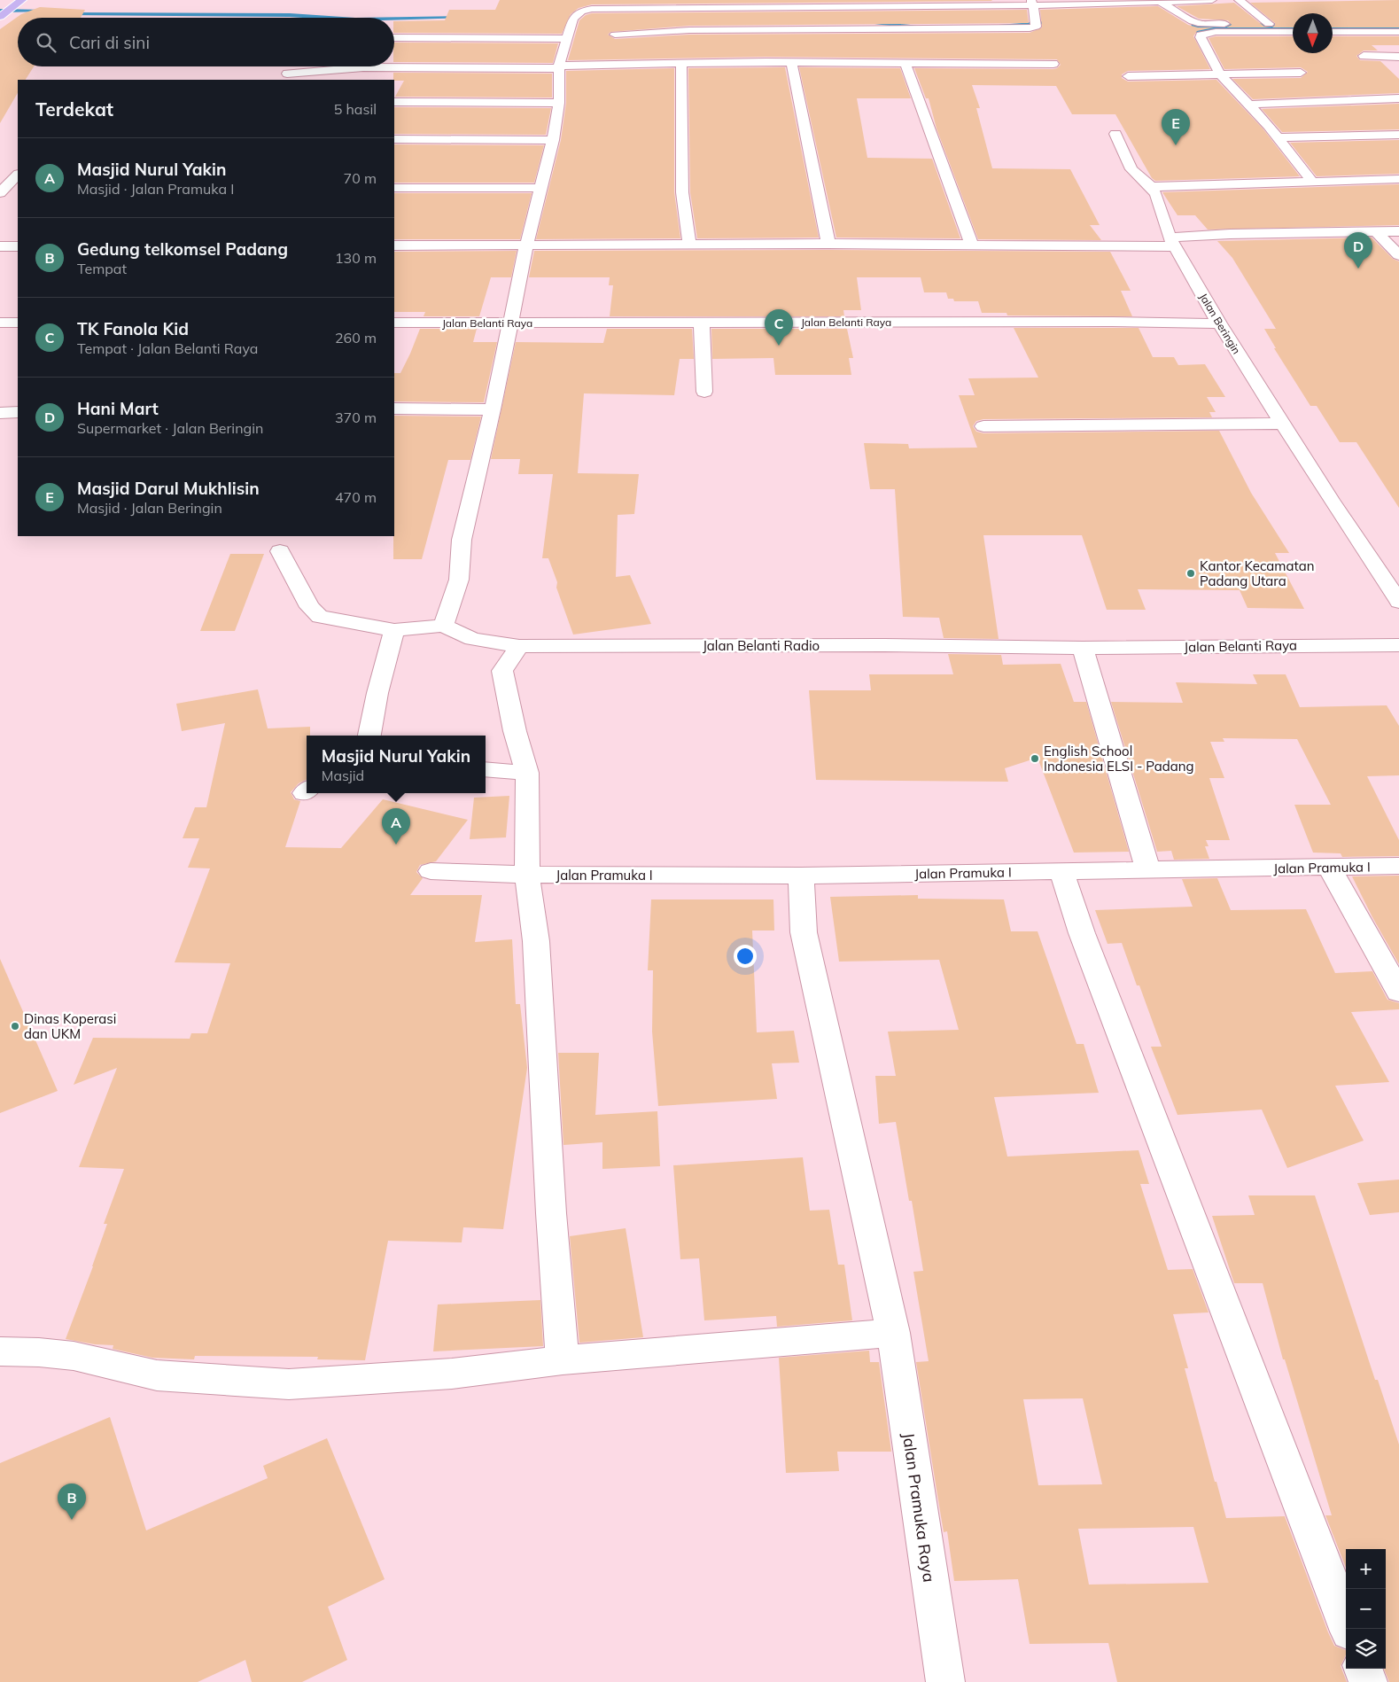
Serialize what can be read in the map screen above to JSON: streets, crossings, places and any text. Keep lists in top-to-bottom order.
{
  "streets": {
    "street": [
      "Jalan Belanti Raya",
      "Jalan Beringin",
      "Jalan Belanti Radio",
      "Jalan Pramuka I",
      "Jalan Pramuka Raya"
    ]
  },
  "crossings": [
    ["Jalan Belanti Raya", "Jalan Beringin"],
    ["Jalan Belanti Raya", "Jalan Belanti Radio"],
    ["Jalan Pramuka I", "Jalan Pramuka Raya"]
  ],
  "places": ["Kantor Kecamatan Padang Utara", "English School Indonesia ELSI - Padang", "Dinas Koperasi dan UKM"],
  "north": "bottom",
  "page": {
    "search": "Cari di sini",
    "heading": ["Terdekat", "5 hasil"],
    "pins": [
      "E",
      "D",
      "C",
      "A",
      "B"
    ],
    "list": [
      {
        "mark": "A",
        "name": "Masjid Nurul Yakin",
        "note": "Masjid · Jalan Pramuka I",
        "value": "70 m"
      },
      {
        "mark": "B",
        "name": "Gedung telkomsel Padang",
        "note": "Tempat",
        "value": "130 m"
      },
      {
        "mark": "C",
        "name": "TK Fanola Kid",
        "note": "Tempat · Jalan Belanti Raya",
        "value": "260 m"
      },
      {
        "mark": "D",
        "name": "Hani Mart",
        "note": "Supermarket · Jalan Beringin",
        "value": "370 m"
      },
      {
        "mark": "E",
        "name": "Masjid Darul Mukhlisin",
        "note": "Masjid · Jalan Beringin",
        "value": "470 m"
      }
    ],
    "popup": ["Masjid Nurul Yakin", "Masjid"],
    "map_buttons": ["+", "−"]
  }
}
